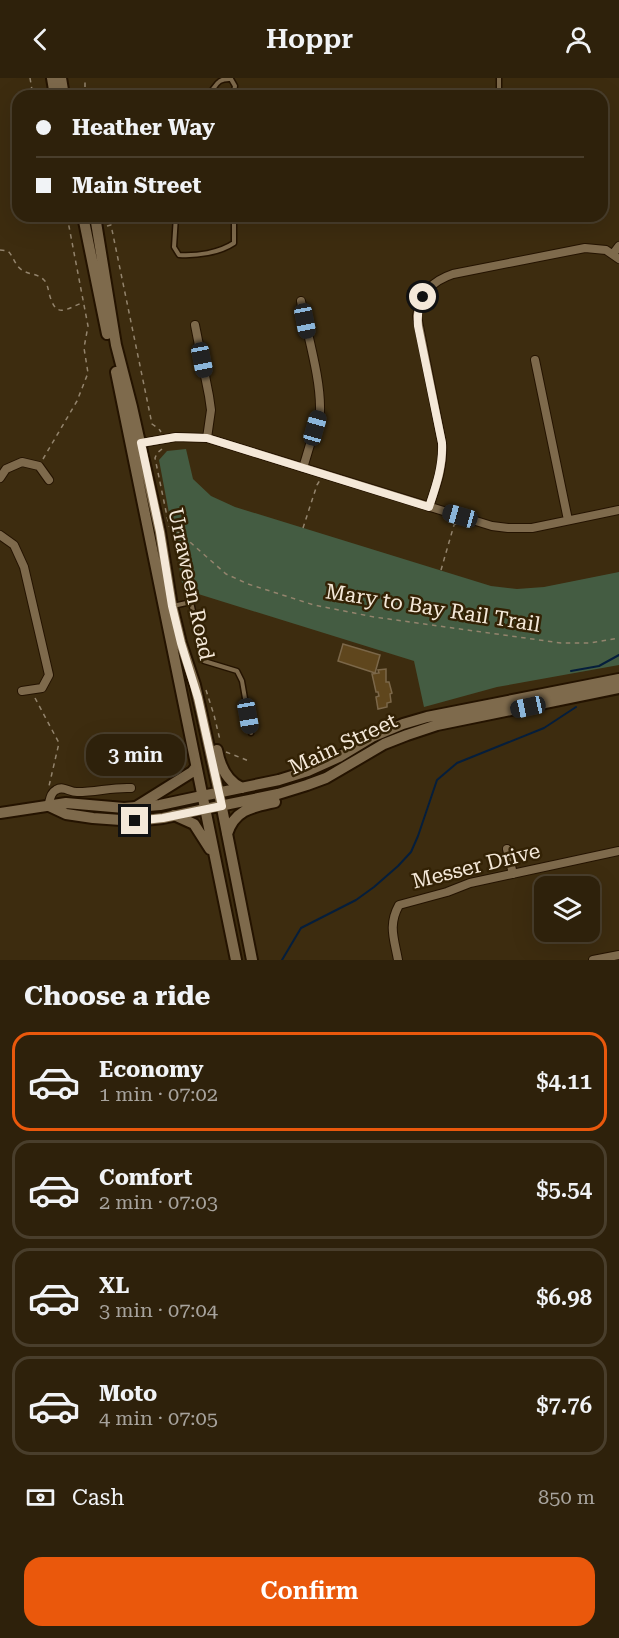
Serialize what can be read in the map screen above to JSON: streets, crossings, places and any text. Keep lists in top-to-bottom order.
{
  "streets": {
    "main road": ["Urraween Road", "Main Street"],
    "street": ["Messer Drive"],
    "path": ["Mary to Bay Rail Trail"]
  },
  "crossings": [
    ["Urraween Road", "Main Street"]
  ],
  "page": {
    "header": "Hoppr",
    "banner": ["Heather Way", "Main Street"],
    "bubble": "3 min",
    "heading": "Choose a ride",
    "list": [
      {
        "name": "Economy",
        "note": "1 min · 07:02",
        "value": "$4.11"
      },
      {
        "name": "Comfort",
        "note": "2 min · 07:03",
        "value": "$5.54"
      },
      {
        "name": "XL",
        "note": "3 min · 07:04",
        "value": "$6.98"
      },
      {
        "name": "Moto",
        "note": "4 min · 07:05",
        "value": "$7.76"
      }
    ],
    "pay": ["Cash", "850 m"],
    "buttons": "Confirm"
  }
}
